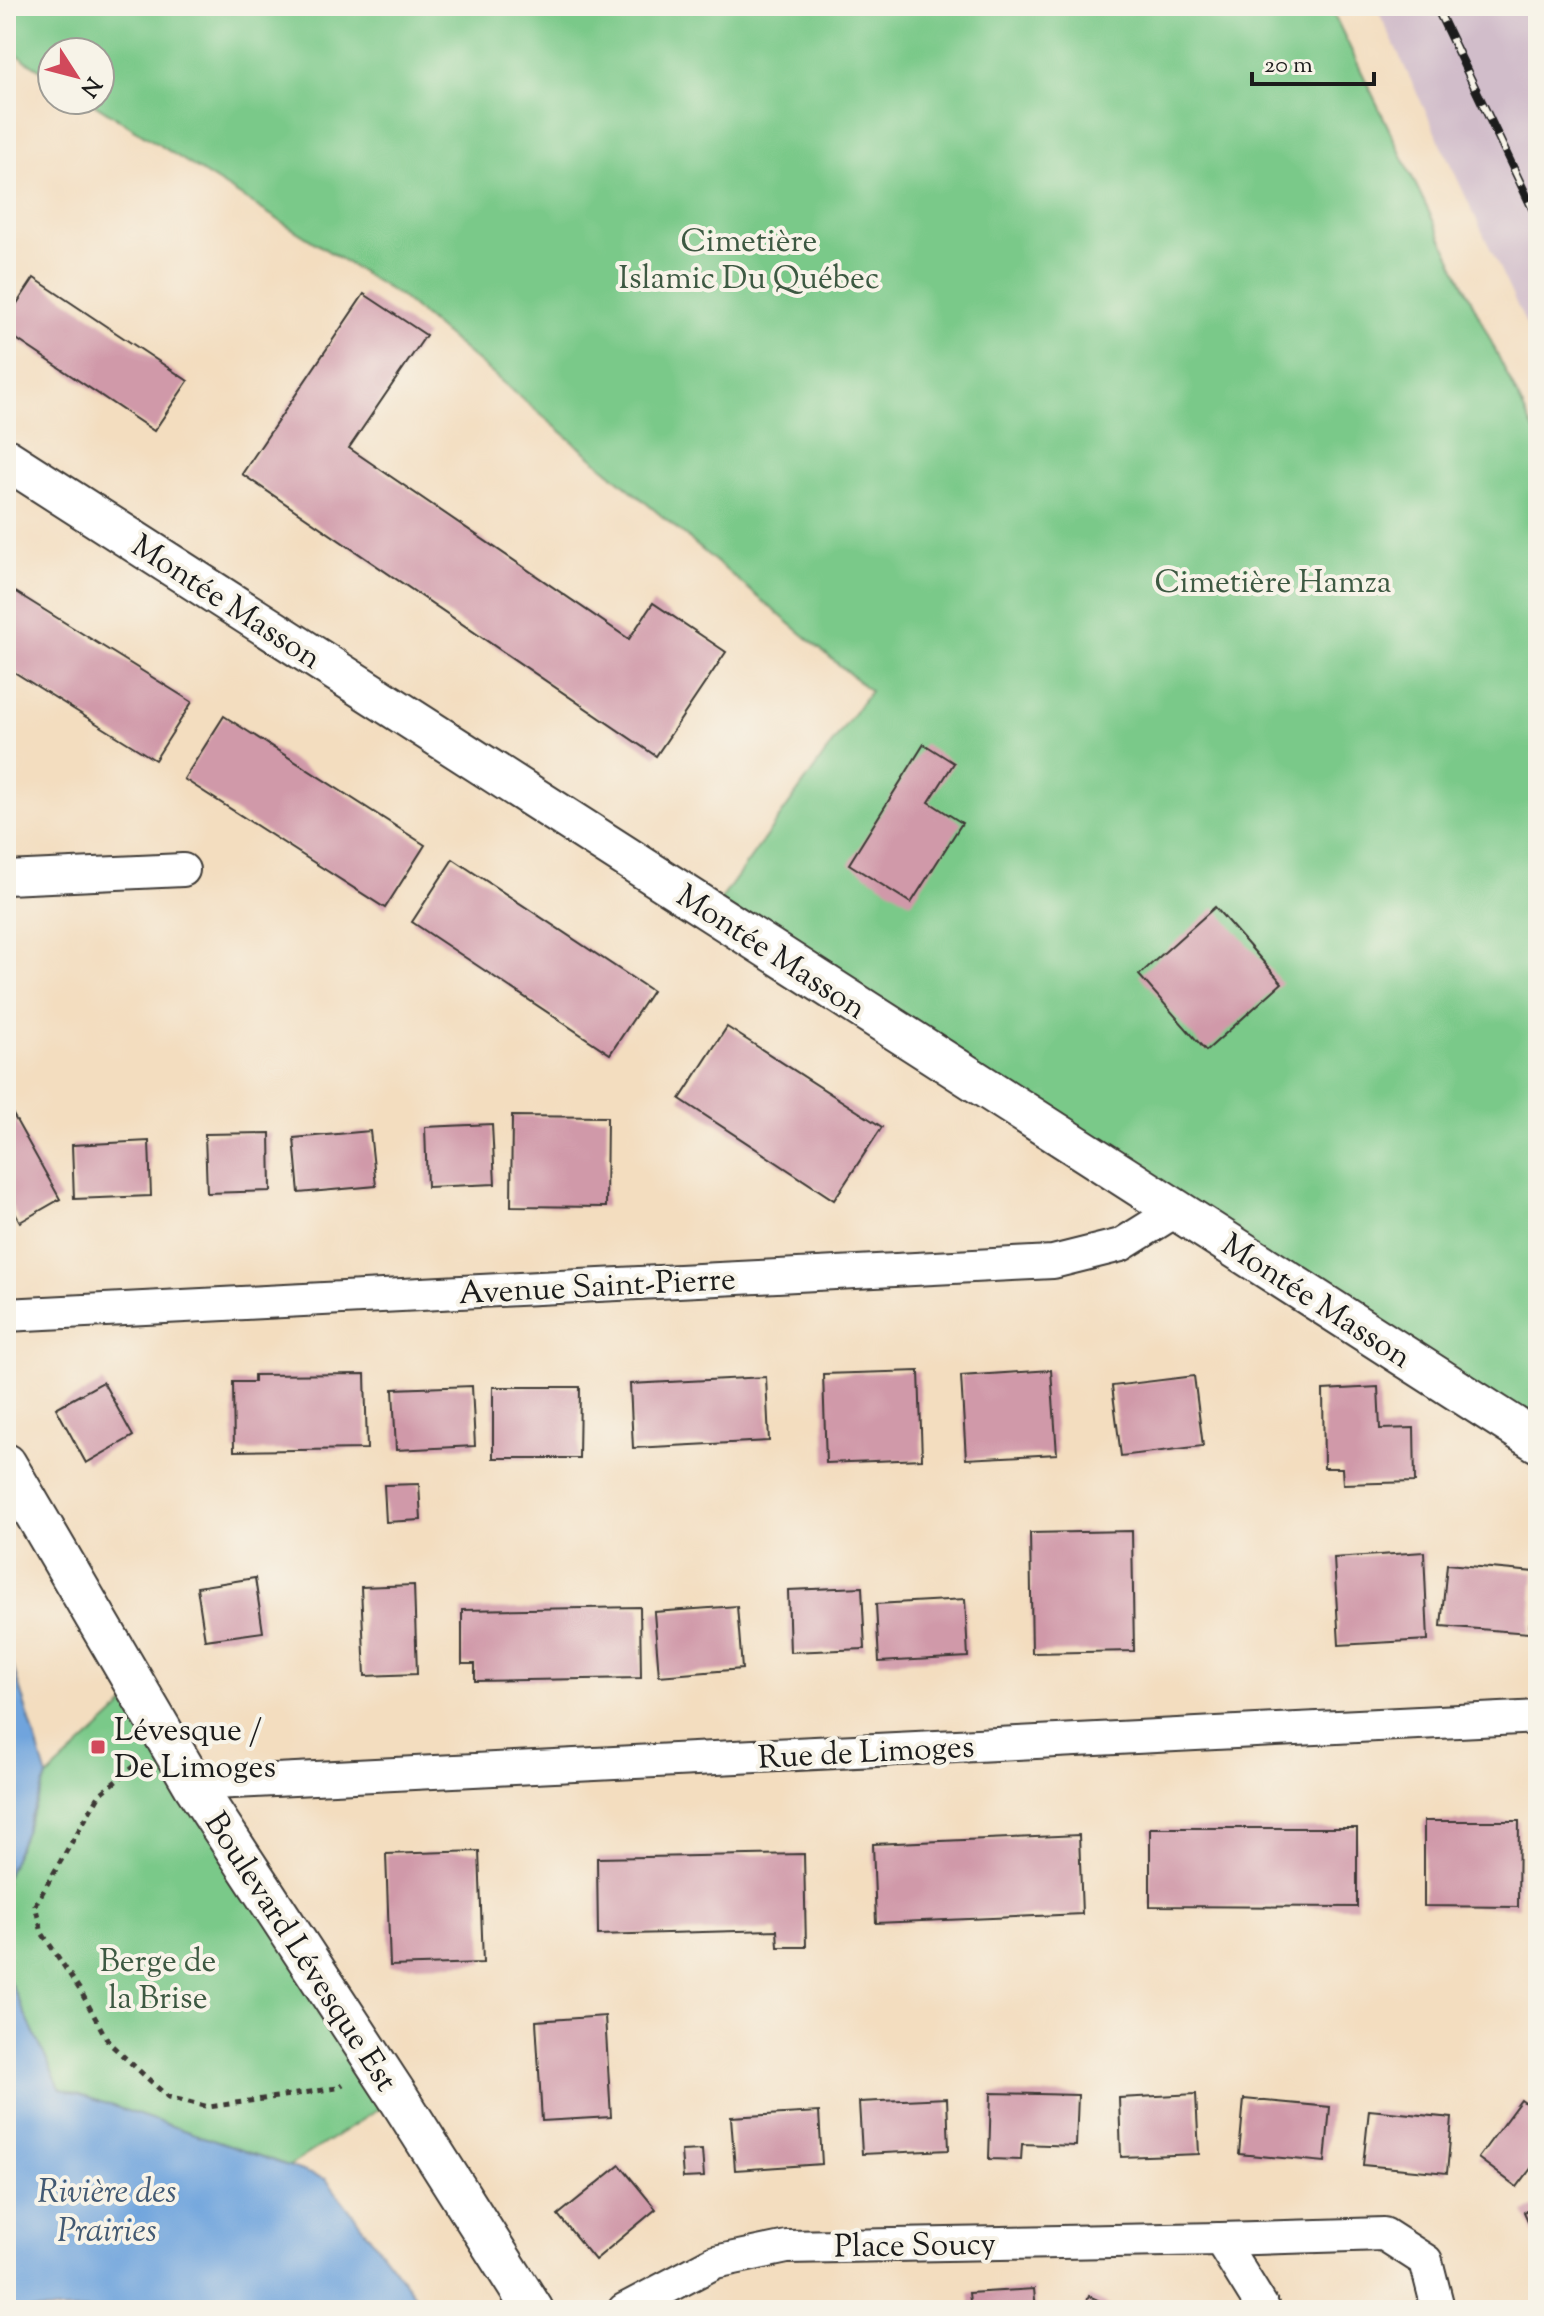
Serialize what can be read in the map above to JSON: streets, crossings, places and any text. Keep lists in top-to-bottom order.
{
  "streets": {
    "street": [
      "Montée Masson",
      "Avenue Saint-Pierre",
      "Rue de Limoges",
      "Boulevard Lévesque Est",
      "Place Soucy"
    ]
  },
  "crossings": [
    ["Montée Masson", "Avenue Saint-Pierre"],
    ["Rue de Limoges", "Boulevard Lévesque Est"]
  ],
  "water": ["Rivière des Prairies"],
  "parks": ["Cimetière Islamic Du Québec", "Cimetière Hamza", "Berge de la Brise"],
  "places": {
    "transit": ["Lévesque / De Limoges"]
  },
  "scale_bar": "20 m",
  "north": "bottom right"
}
